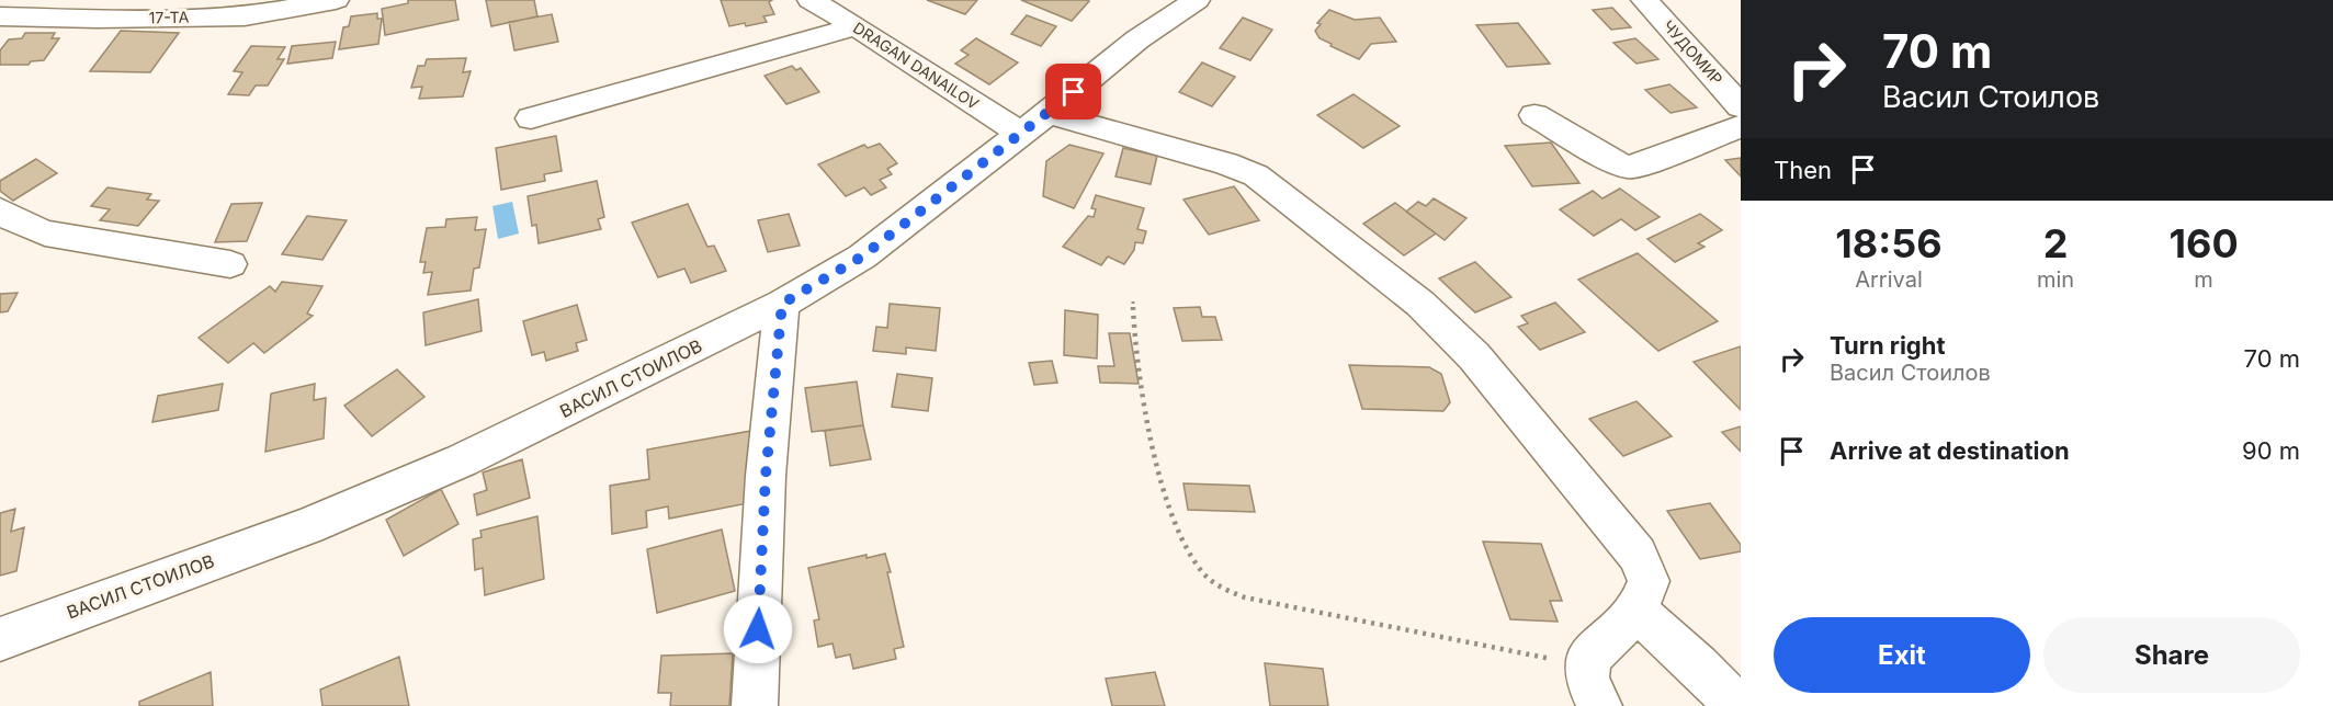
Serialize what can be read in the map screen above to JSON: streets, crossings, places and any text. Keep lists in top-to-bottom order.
{
  "streets": {
    "street": [
      "17-ТА",
      "ЧУДОМИР",
      "DRAGAN DANAILOV",
      "ВАСИЛ СТОИЛОВ"
    ]
  },
  "crossings": [
    ["DRAGAN DANAILOV", "ВАСИЛ СТОИЛОВ"]
  ],
  "page": {
    "turn": ["70 m", "Васил Стоилов"],
    "then": "Then",
    "eta": [
      "18:56",
      "Arrival",
      "2",
      "min",
      "160",
      "m"
    ],
    "list": [
      {
        "name": "Turn right",
        "note": "Васил Стоилов",
        "value": "70 m"
      },
      {
        "name": "Arrive at destination",
        "value": "90 m"
      }
    ],
    "buttons": ["Exit", "Share"]
  }
}
